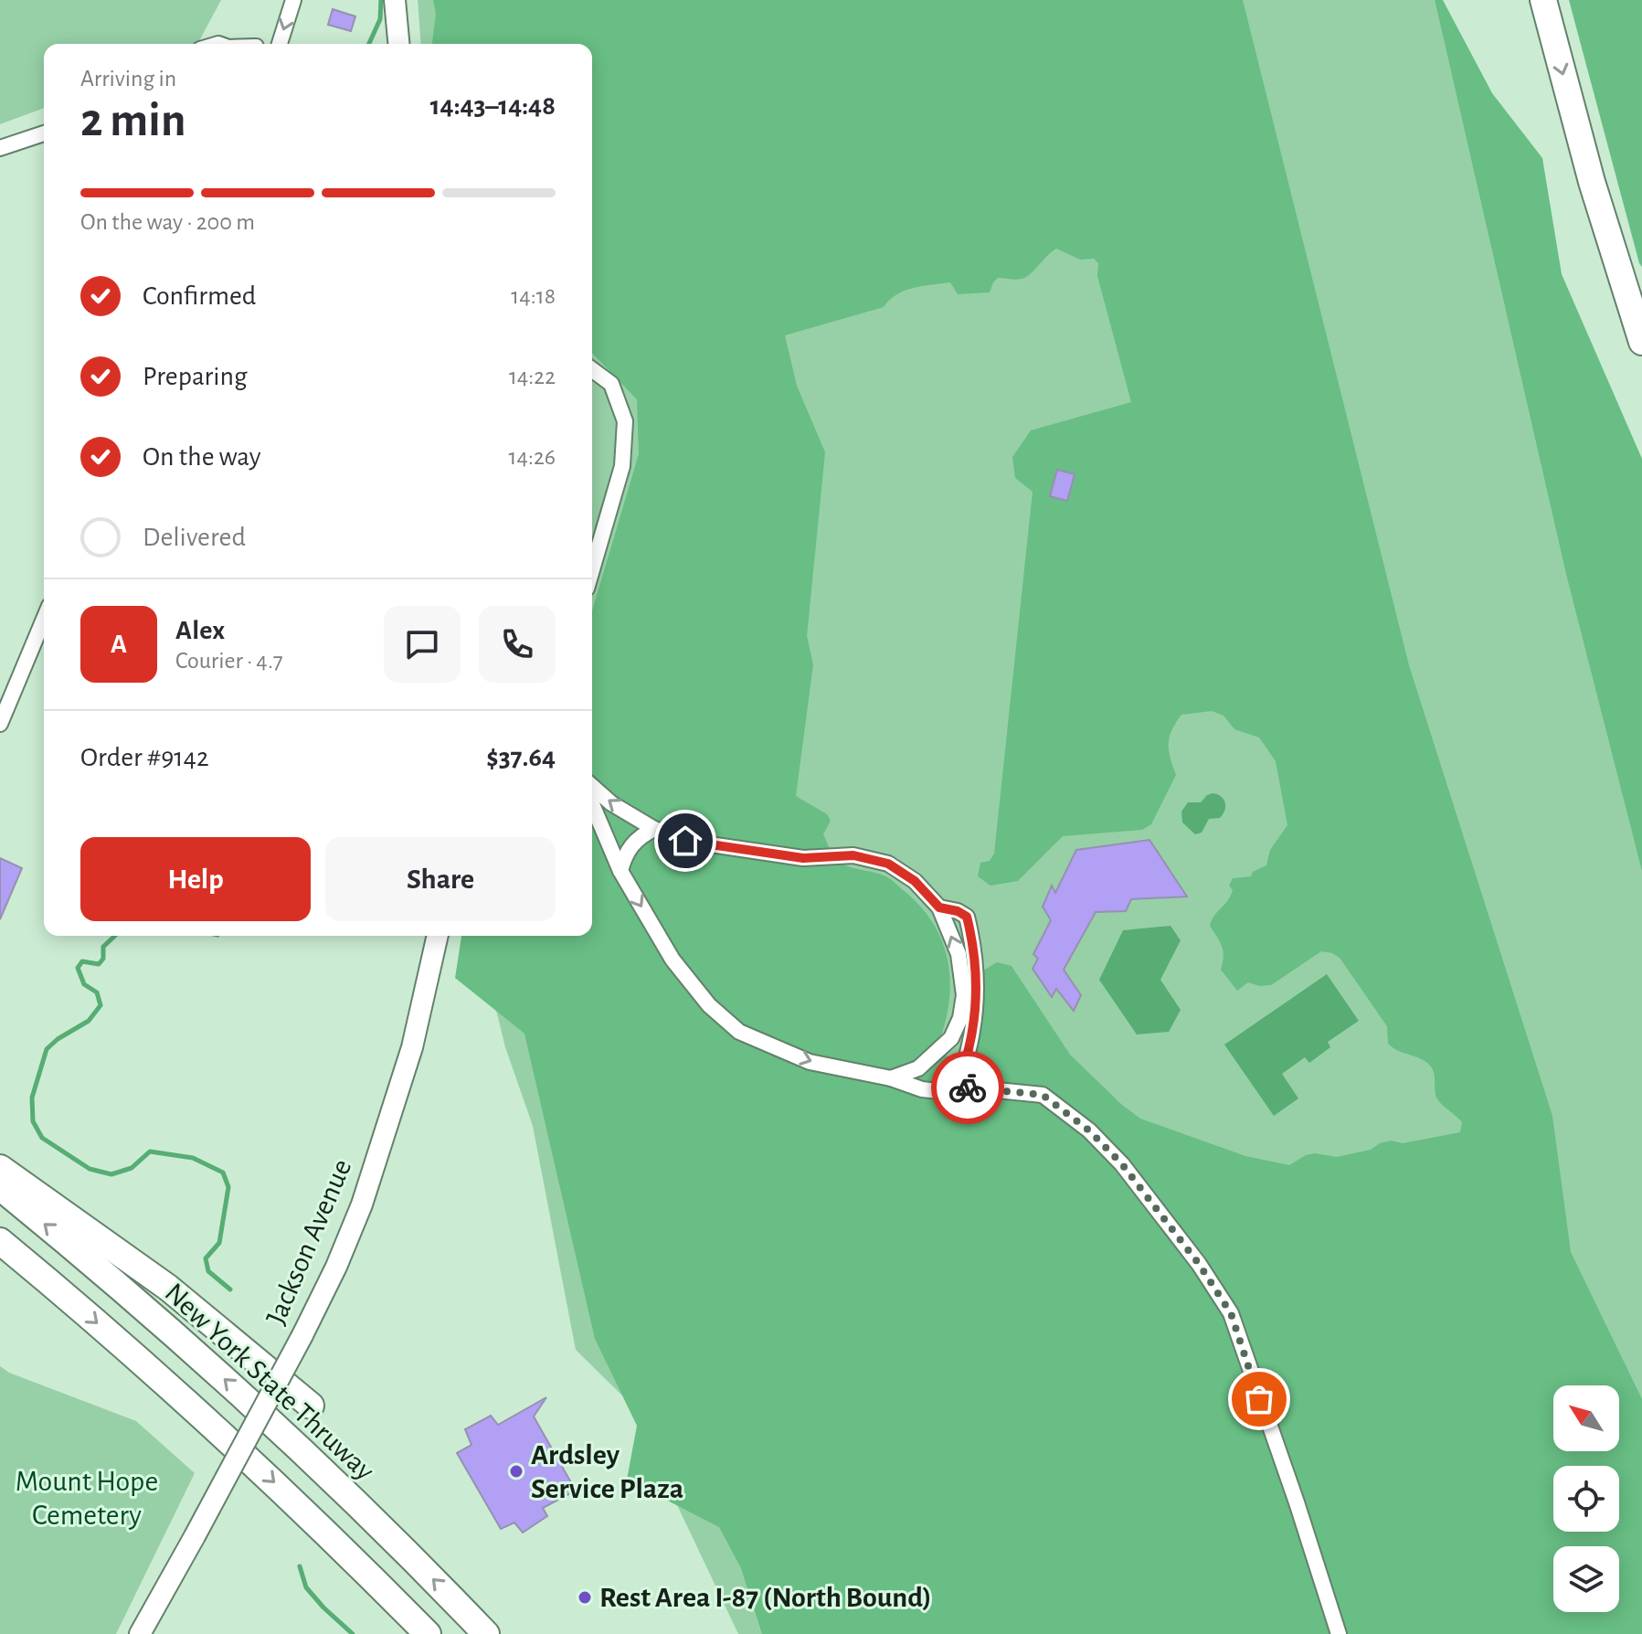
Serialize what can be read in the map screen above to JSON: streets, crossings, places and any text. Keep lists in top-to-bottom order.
{
  "streets": {
    "highway": ["New York State Thruway"],
    "main road": ["Jackson Avenue"]
  },
  "parks": ["Mount Hope Cemetery"],
  "places": ["Ardsley Service Plaza", "Rest Area I-87 (North Bound)"],
  "north": "top left",
  "page": {
    "heading": ["2 min", "Arriving in", "14:43–14:48"],
    "panel": [
      "Alex",
      "Courier · 4.7",
      "Order #9142",
      "$37.64"
    ],
    "bar": "On the way · 200 m",
    "list": [
      ["Confirmed", "14:18"],
      ["Preparing", "14:22"],
      ["On the way", "14:26"],
      "Delivered"
    ],
    "round": "A",
    "buttons": ["Help", "Share"]
  }
}
